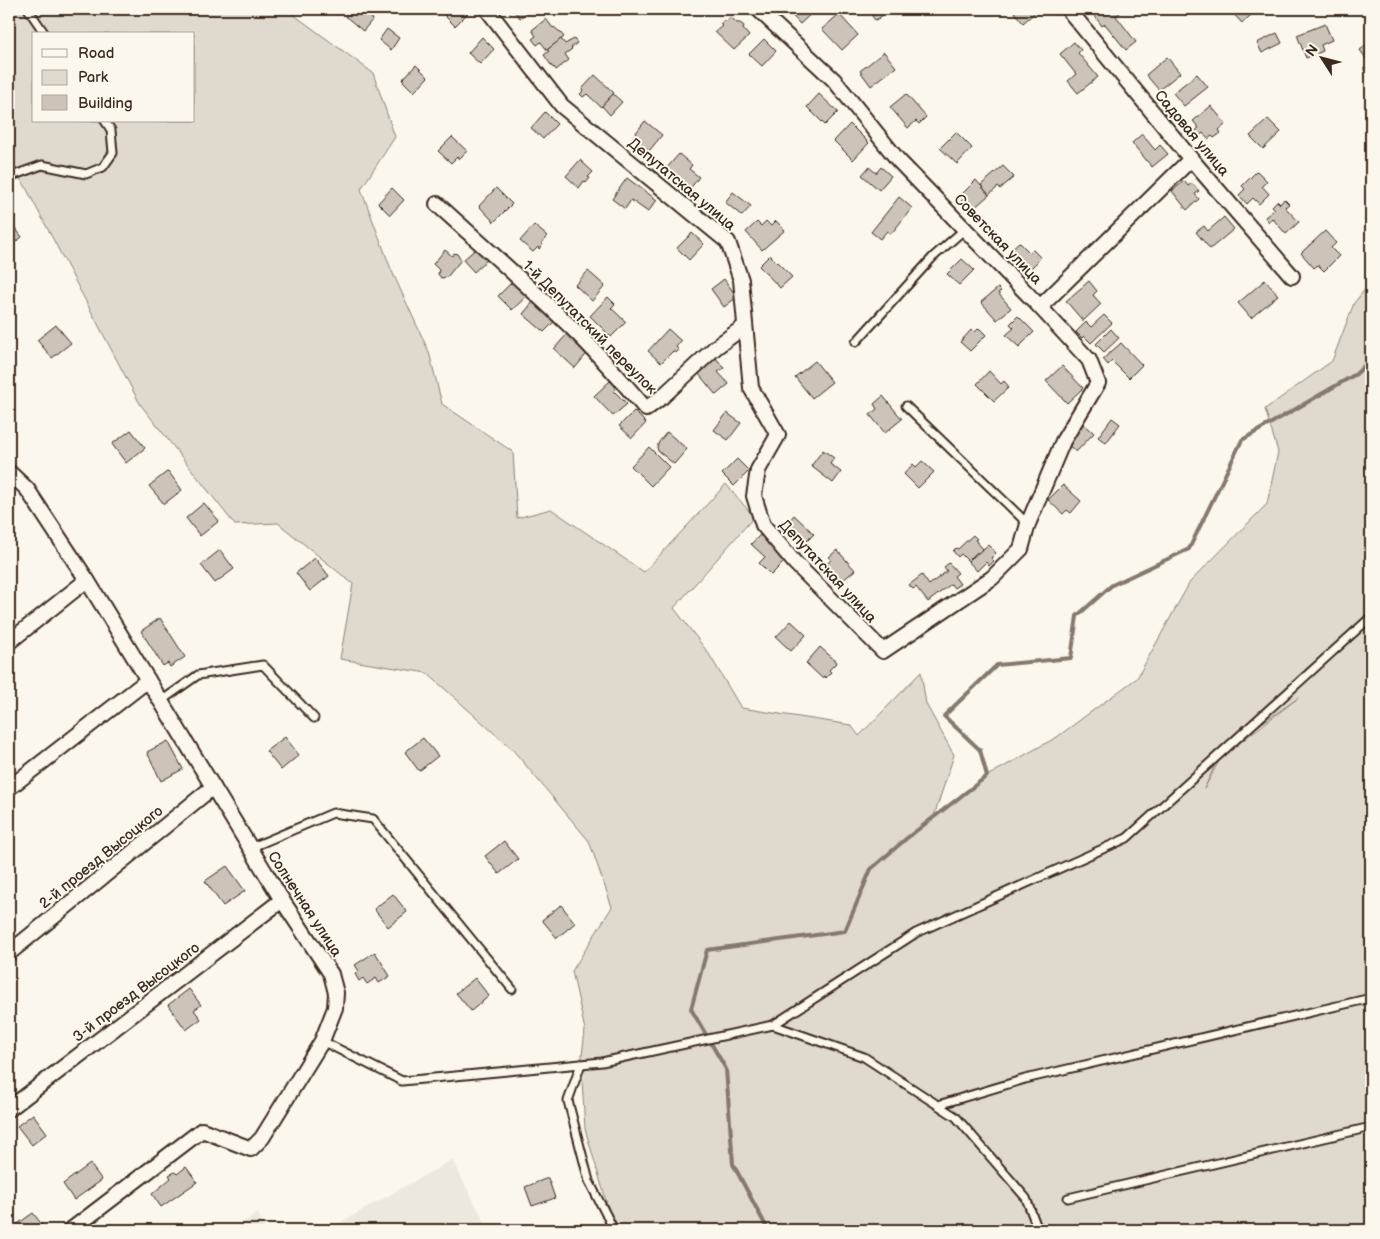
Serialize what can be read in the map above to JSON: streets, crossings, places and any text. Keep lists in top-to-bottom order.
{
  "streets": {
    "street": [
      "Садовая улица",
      "Депутатская улица",
      "Советская улица",
      "1-й Депутатский переулок",
      "2-й проезд Высоцкого",
      "Солнечная улица",
      "3-й проезд Высоцкого"
    ]
  },
  "crossings": [
    ["Депутатская улица", "Советская улица"],
    ["Депутатская улица", "1-й Депутатский переулок"],
    ["2-й проезд Высоцкого", "Солнечная улица"],
    ["Солнечная улица", "3-й проезд Высоцкого"]
  ],
  "legend": ["Road", "Park", "Building"],
  "north": "top left"
}
